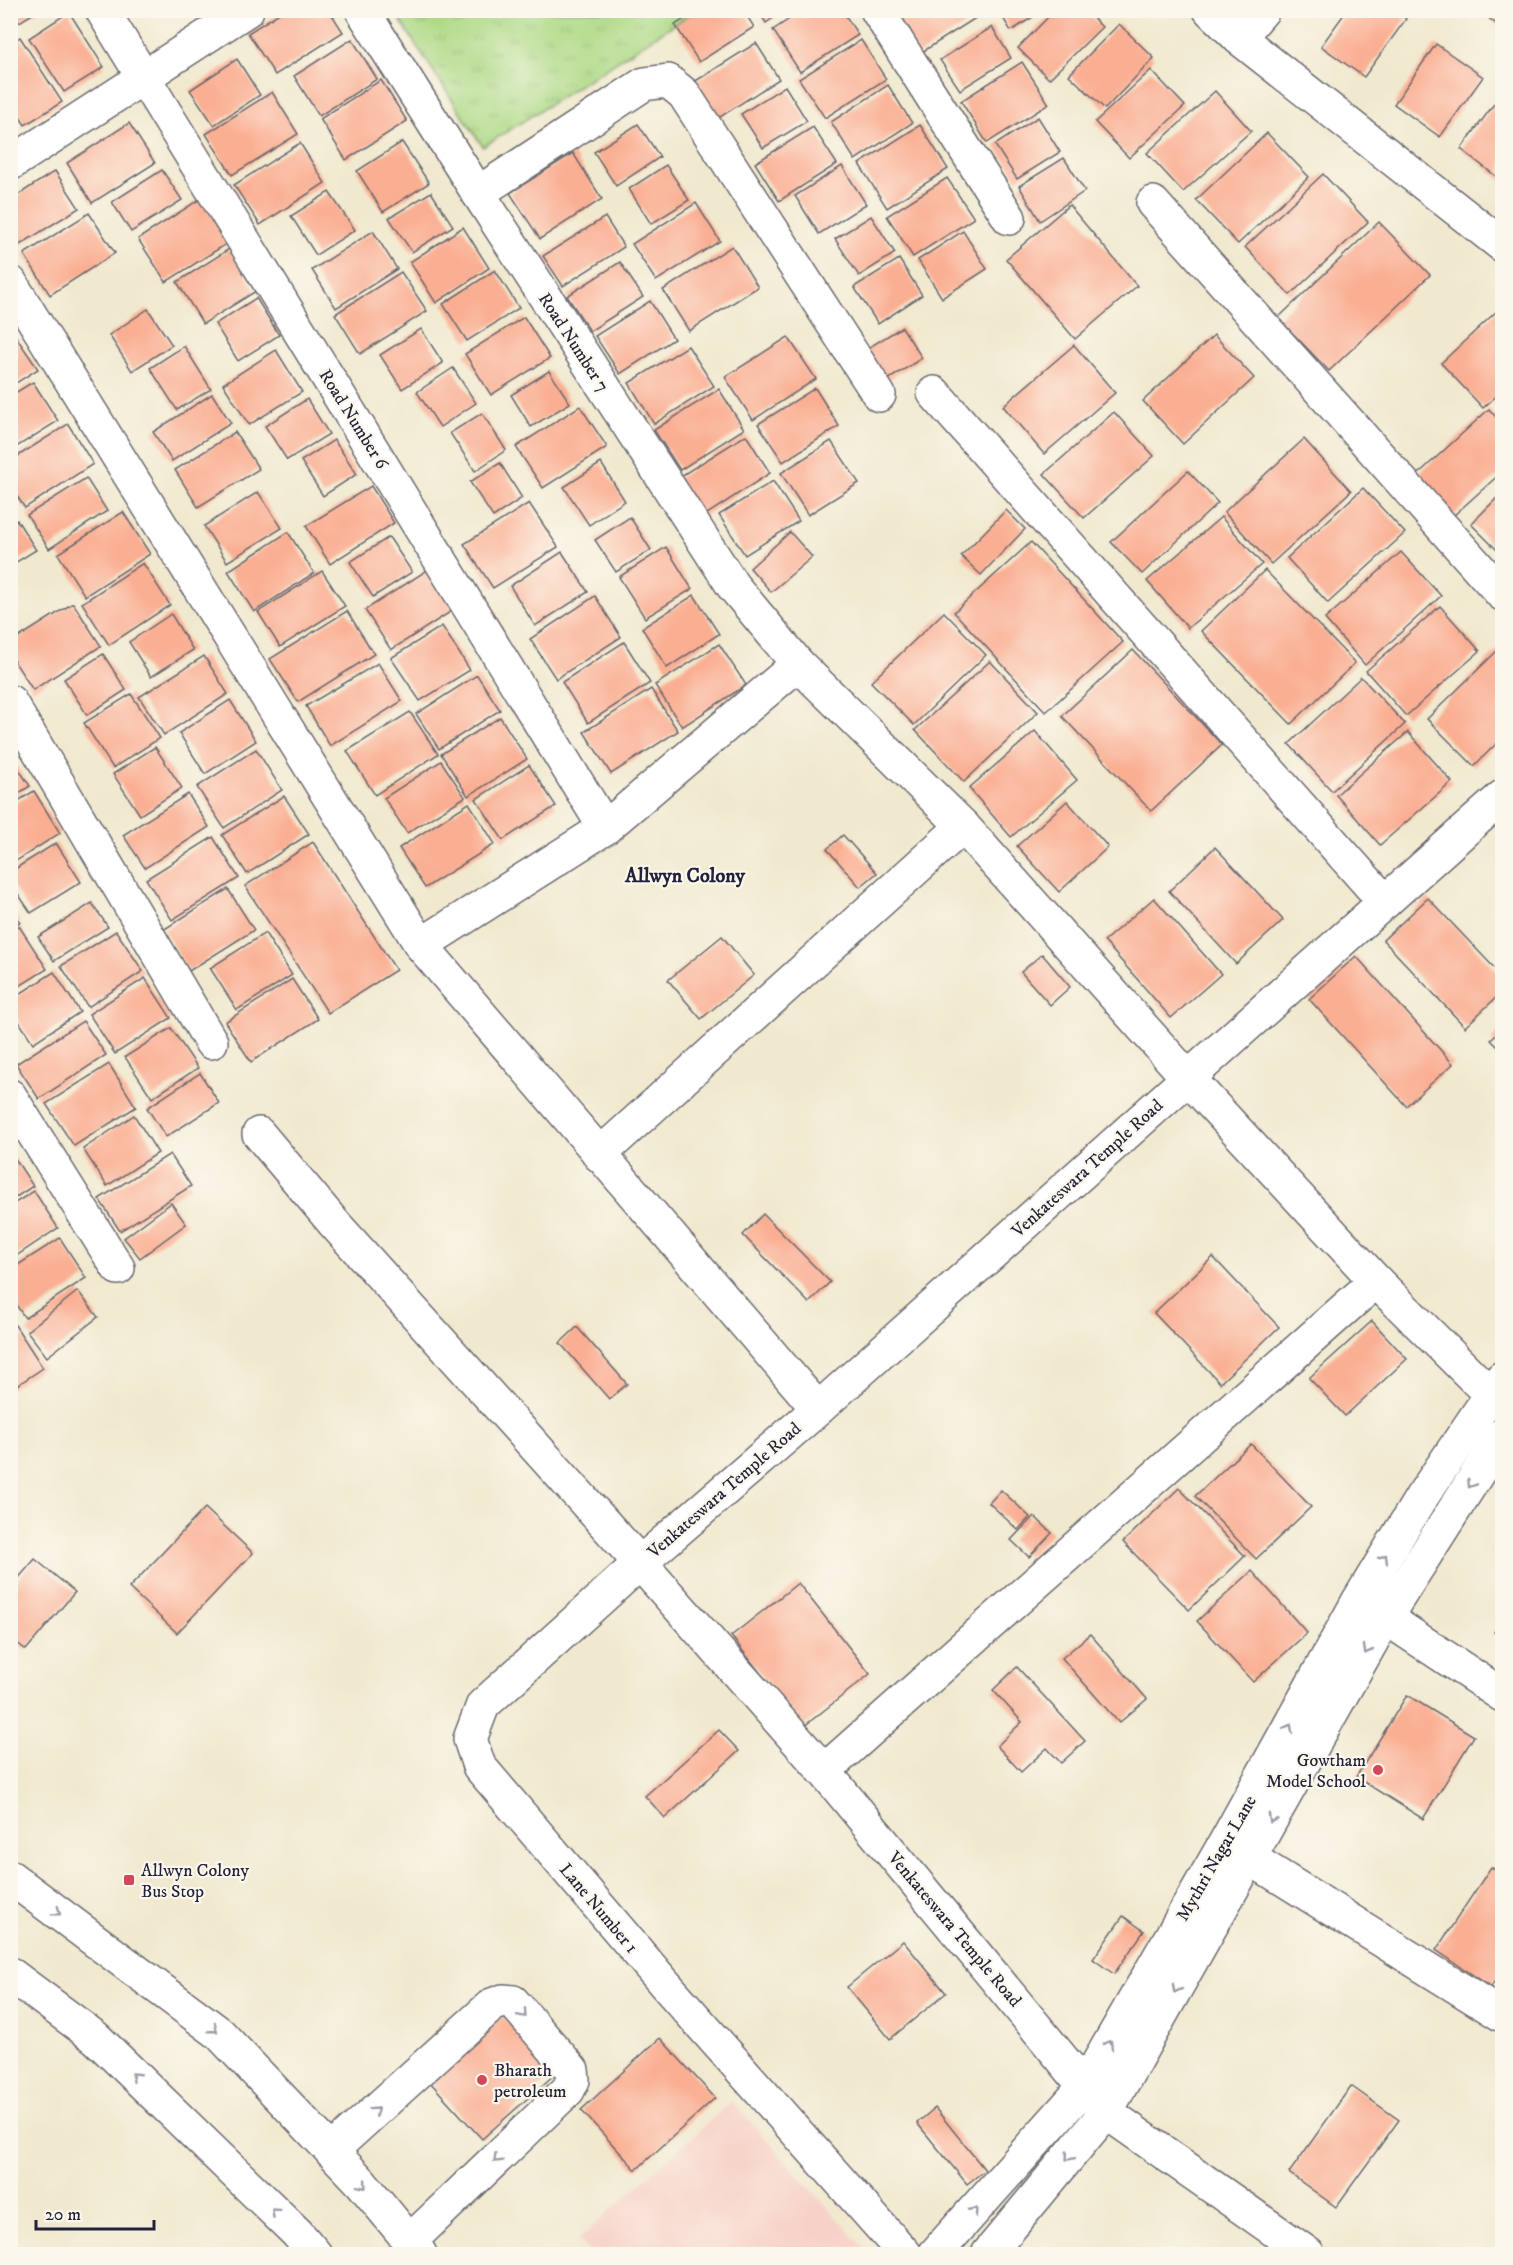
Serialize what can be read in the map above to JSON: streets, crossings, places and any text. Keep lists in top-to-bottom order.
{
  "streets": {
    "main road": [
      "Road Number 7",
      "Road Number 6",
      "Venkateswara Temple Road",
      "Mythri Nagar Lane",
      "Lane Number 1"
    ]
  },
  "crossings": [
    ["Road Number 7", "Venkateswara Temple Road"],
    ["Road Number 7", "Mythri Nagar Lane"],
    ["Venkateswara Temple Road", "Mythri Nagar Lane"],
    ["Venkateswara Temple Road", "Lane Number 1"]
  ],
  "districts": ["Allwyn Colony"],
  "places": {
    "other": ["Gowtham Model School", "Bharath petroleum"],
    "transit": ["Allwyn Colony Bus Stop"]
  },
  "scale_bar": "20 m"
}
